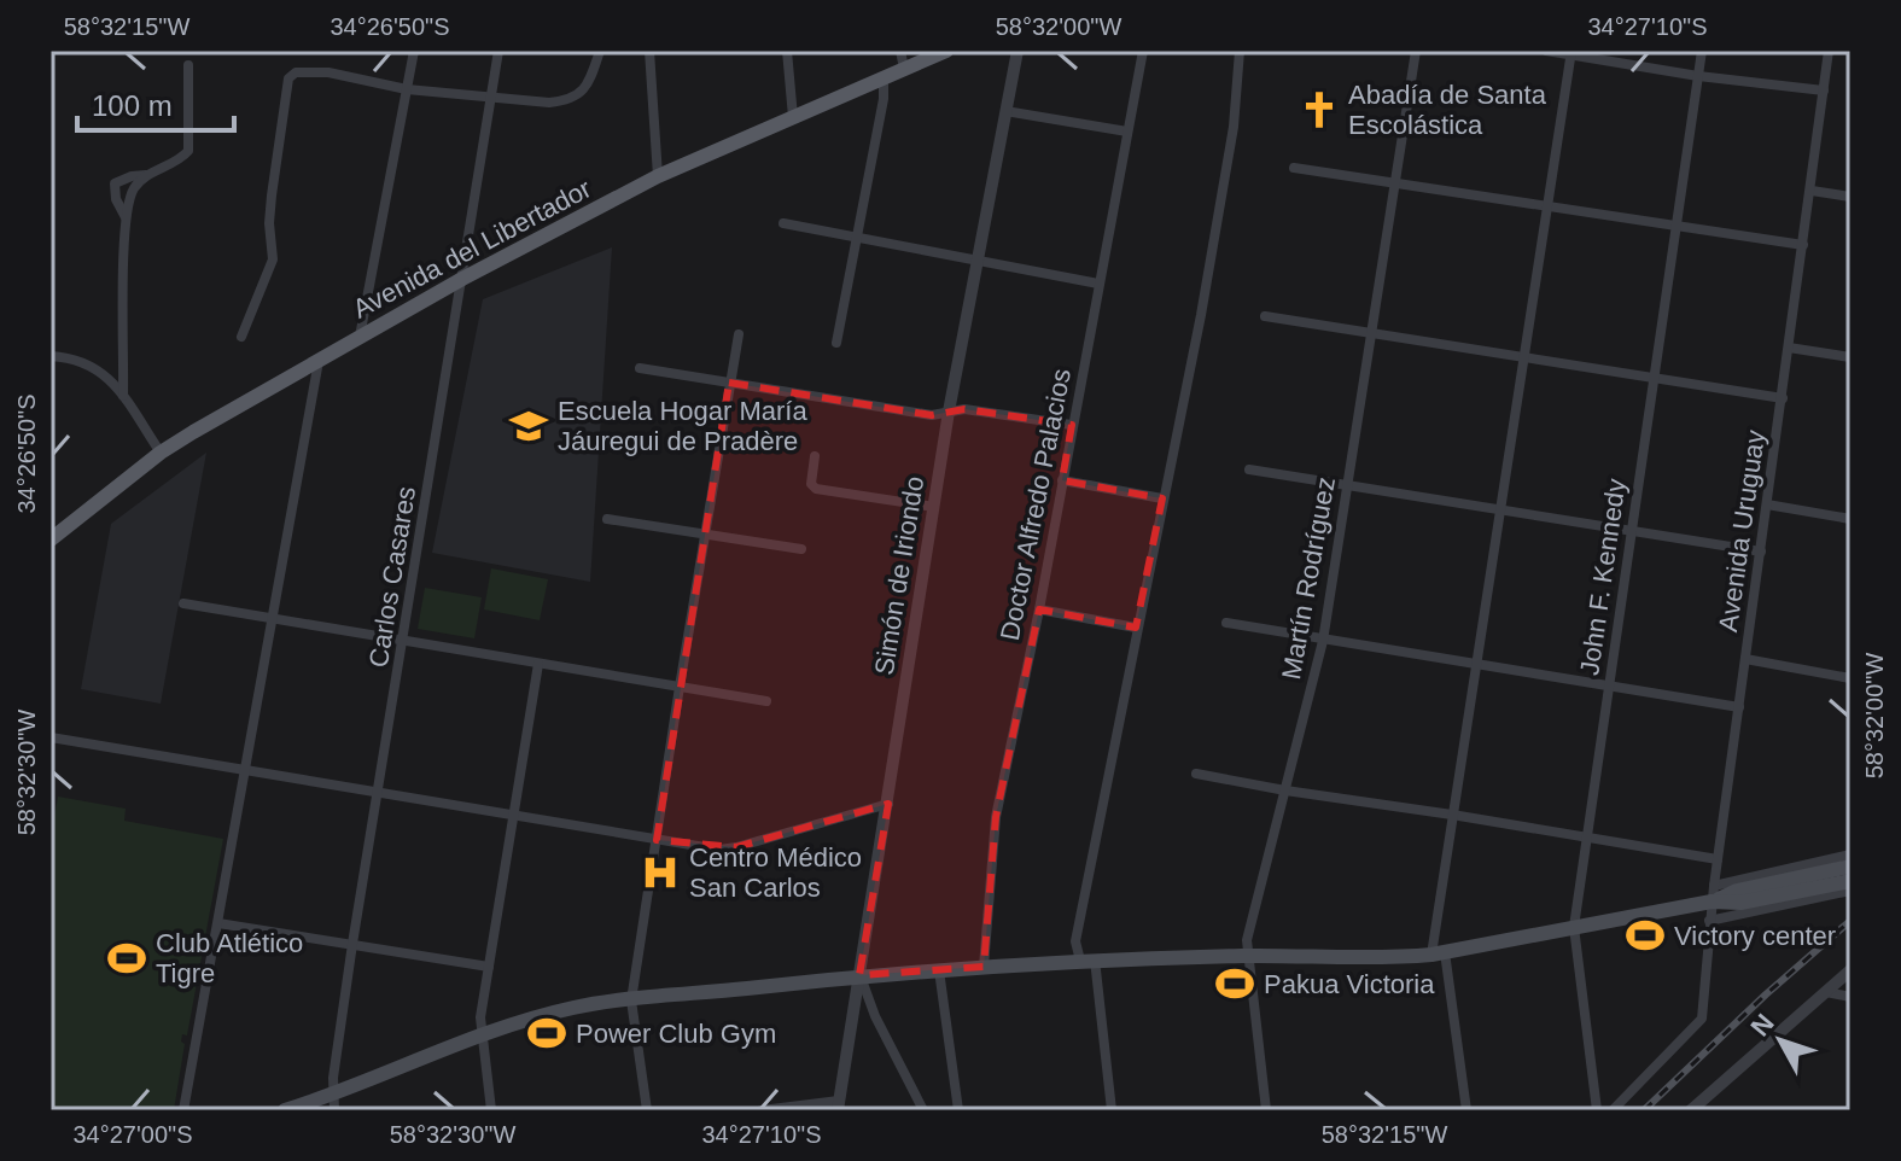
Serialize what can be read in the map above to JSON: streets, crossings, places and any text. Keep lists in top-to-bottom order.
{
  "streets": {
    "main road": ["Avenida del Libertador"],
    "street": [
      "Doctor Alfredo Palacios",
      "Avenida Uruguay",
      "Simón de Iriondo",
      "Carlos Casares",
      "John F. Kennedy",
      "Martín Rodríguez"
    ]
  },
  "crossings": [
    ["Avenida del Libertador", "Carlos Casares"]
  ],
  "places": {
    "church": ["Abadía de Santa Escolástica"],
    "school or university": ["Escuela Hogar María Jáuregui de Pradère"],
    "hospital": ["Centro Médico San Carlos"],
    "sports": [
      "Victory center",
      "Club Atlético Tigre",
      "Pakua Victoria",
      "Power Club Gym"
    ]
  },
  "scale_bar": "100 m",
  "north": "top left",
  "coordinates": [
    "58°32'15\"W",
    "34°26'50\"S",
    "58°32'00\"W",
    "34°27'10\"S",
    "58°32'30\"W",
    "34°27'00\"S"
  ]
}
